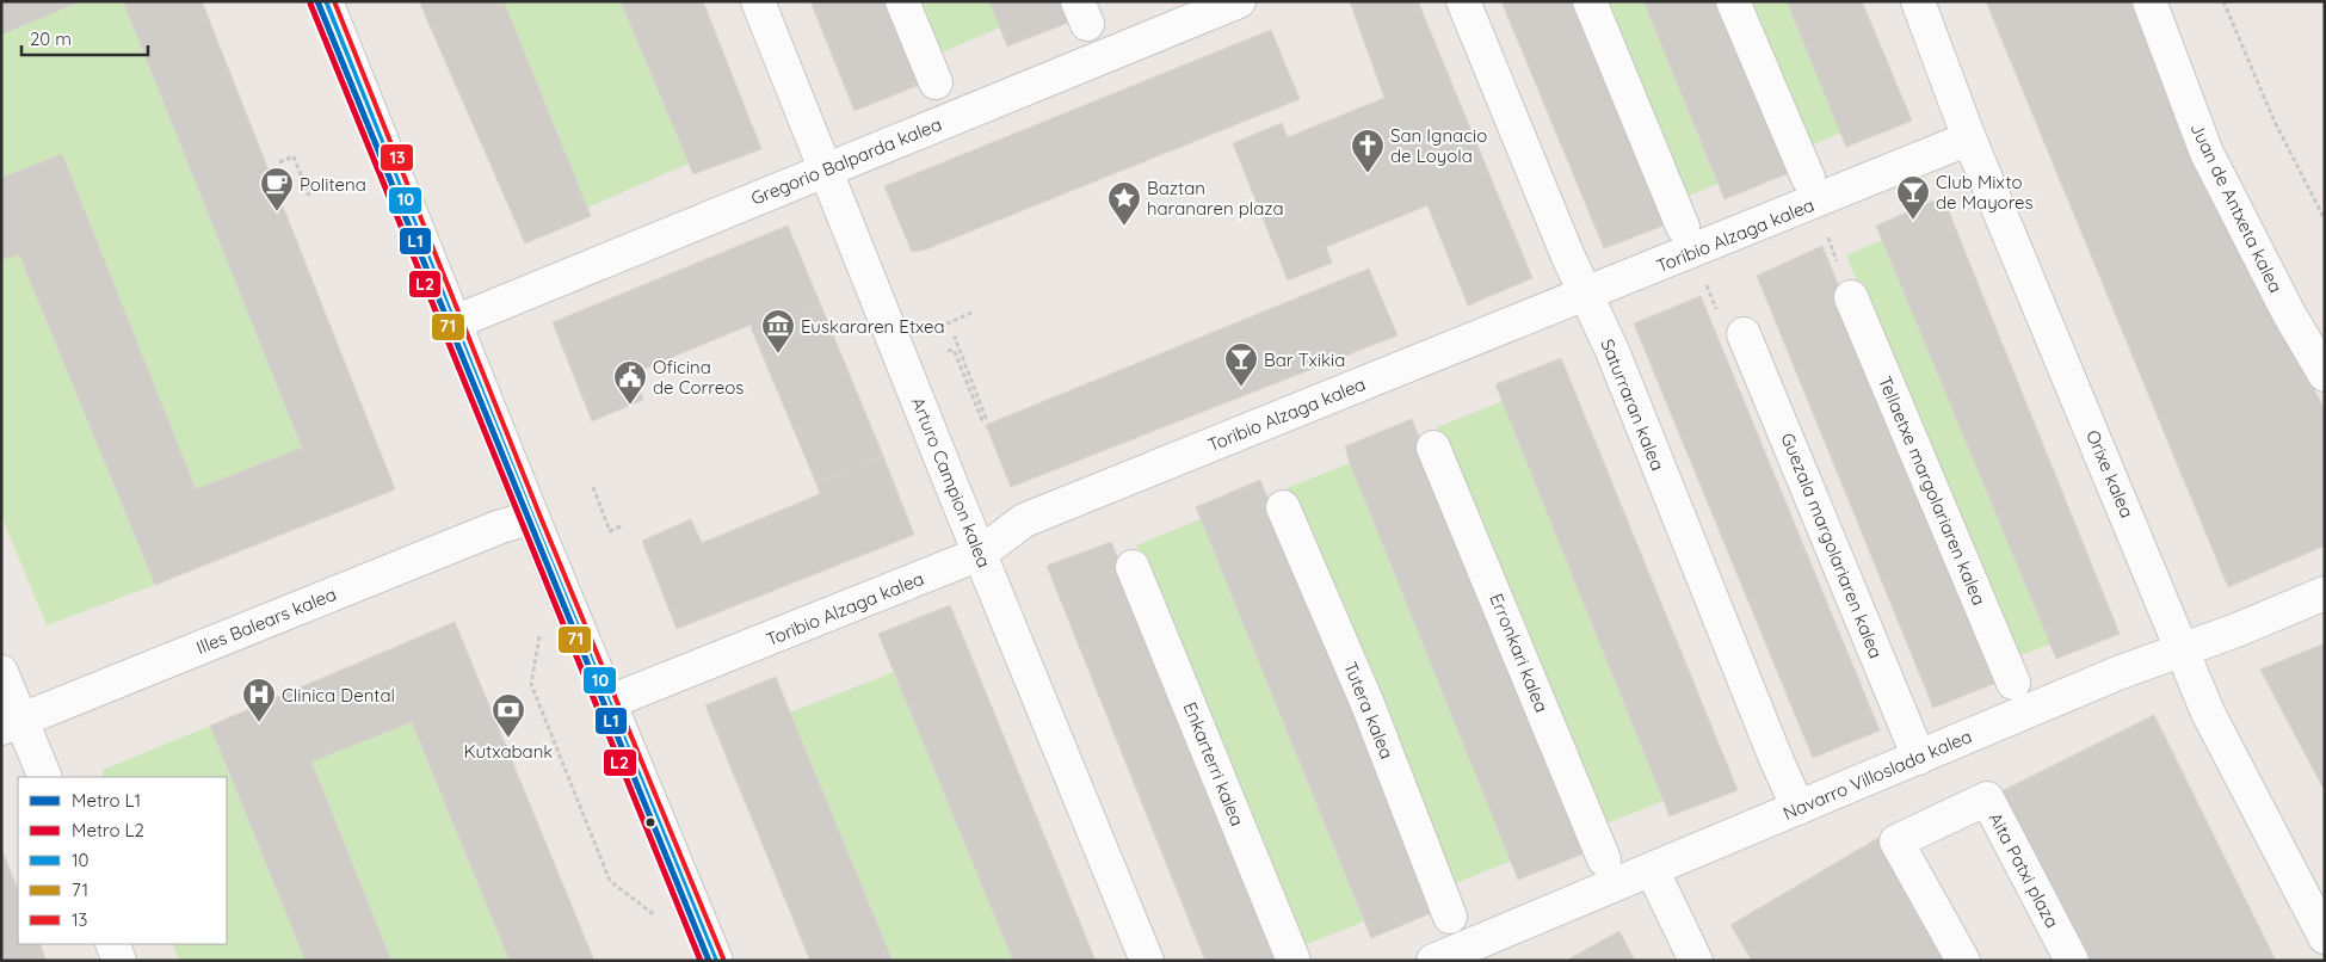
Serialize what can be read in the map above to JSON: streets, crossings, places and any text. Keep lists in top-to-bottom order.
{
  "streets": {
    "street": [
      "Gregorio Balparda kalea",
      "Juan de Antxeta kalea",
      "Toribio Alzaga kalea",
      "Saturraran kalea",
      "Orixe kalea",
      "Arturo Campion kalea",
      "Tellaetxe margolariaren kalea",
      "Guezala margolariaren kalea",
      "Illes Balears kalea",
      "Erronkari kalea",
      "Tutera kalea",
      "Enkarterri kalea",
      "Navarro Villoslada kalea",
      "Aita Patxi plaza"
    ]
  },
  "crossings": [
    ["Gregorio Balparda kalea", "Arturo Campion kalea"],
    ["Toribio Alzaga kalea", "Saturraran kalea"],
    ["Toribio Alzaga kalea", "Orixe kalea"],
    ["Toribio Alzaga kalea", "Arturo Campion kalea"],
    ["Saturraran kalea", "Navarro Villoslada kalea"],
    ["Orixe kalea", "Navarro Villoslada kalea"],
    ["Guezala margolariaren kalea", "Navarro Villoslada kalea"]
  ],
  "places": {
    "church": ["San Ignacio de Loyola"],
    "cafe": ["Politena"],
    "bar": ["Club Mixto de Mayores", "Bar Txikia"],
    "place": ["Baztan haranaren plaza"],
    "museum": ["Euskararen Etxea"],
    "public building": ["Oficina de Correos"],
    "hospital": ["Clinica Dental"],
    "bank": ["Kutxabank"]
  },
  "lines": [
    "metro line L1",
    "transit line 10",
    "transit line 13",
    "metro line L2",
    "transit line 71"
  ],
  "legend": [
    "Metro L1",
    "Metro L2",
    "10",
    "71",
    "13"
  ],
  "scale_bar": "20 m"
}
